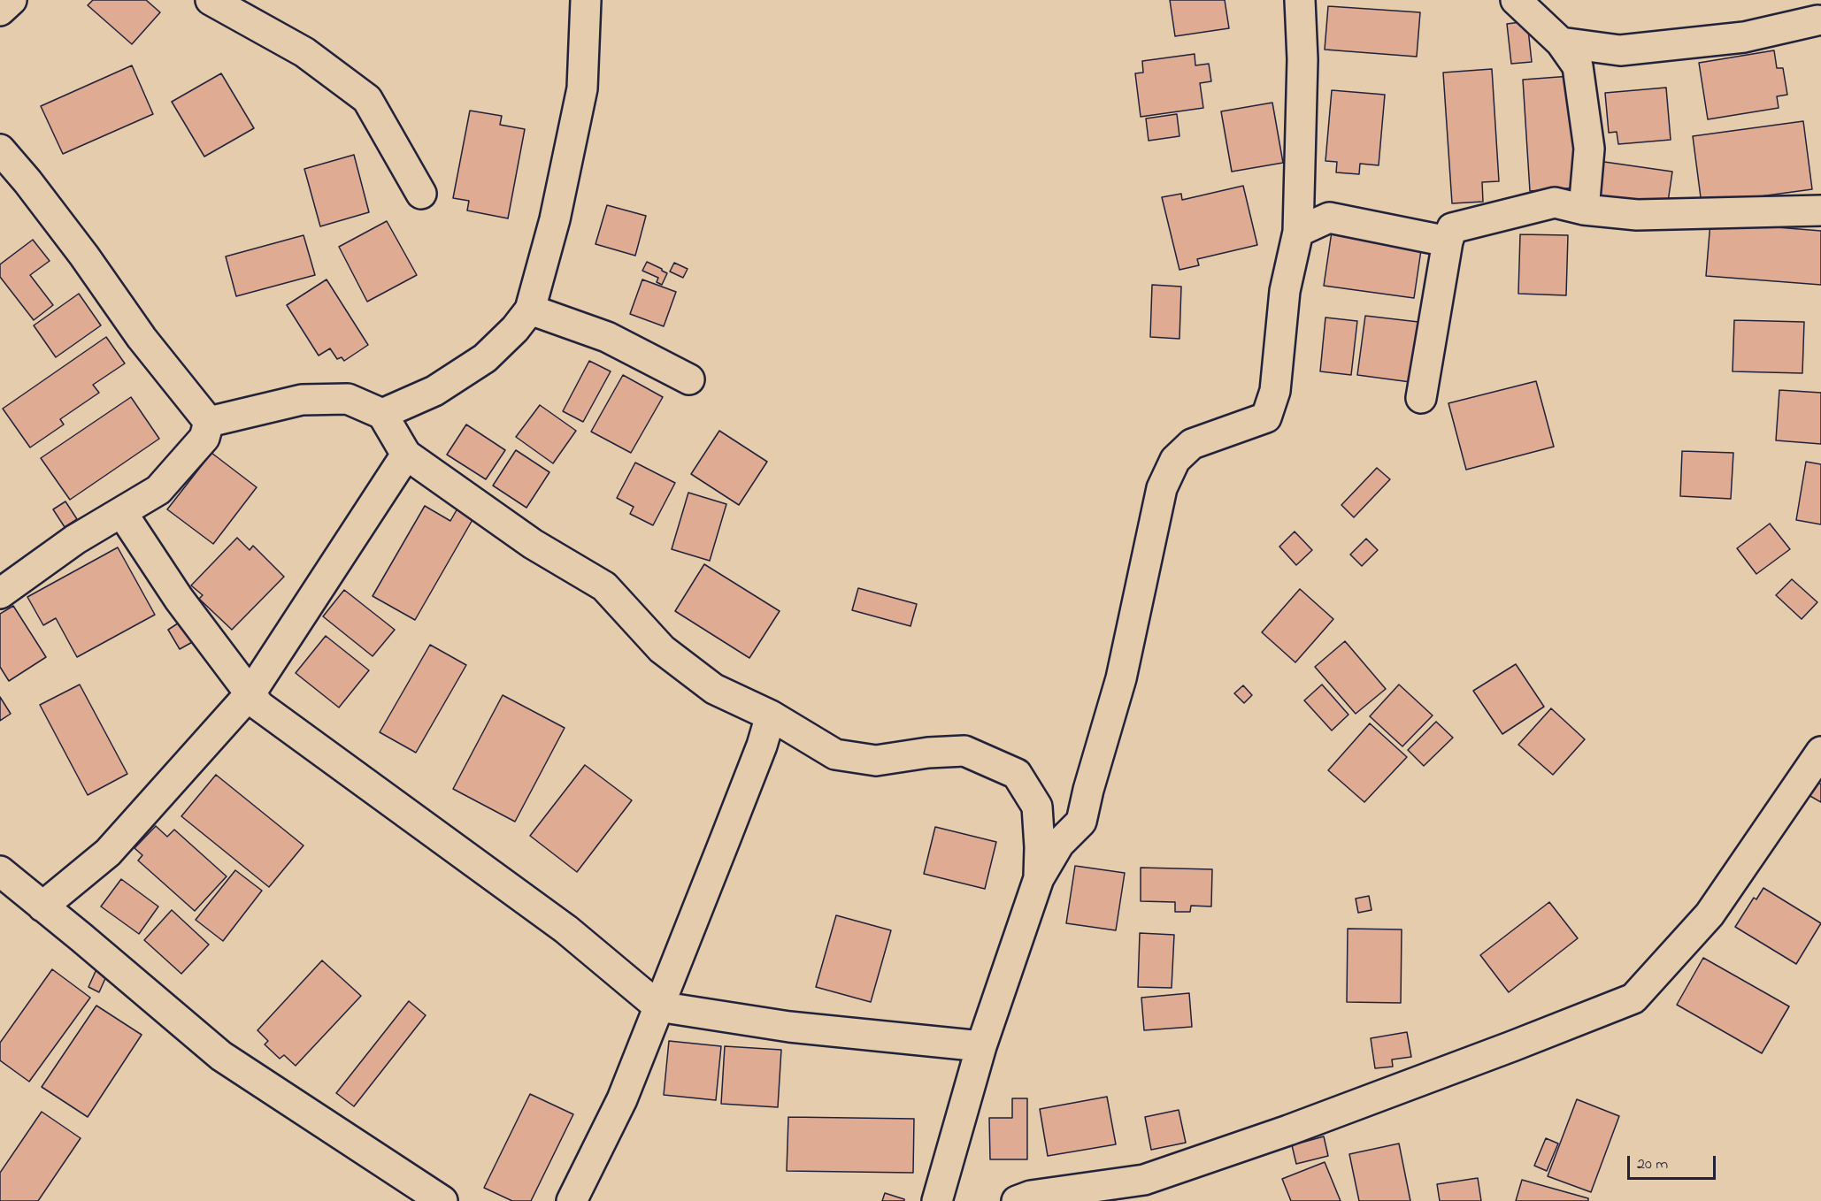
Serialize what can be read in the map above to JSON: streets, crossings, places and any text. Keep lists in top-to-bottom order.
{
  "scale_bar": "20 m"
}
